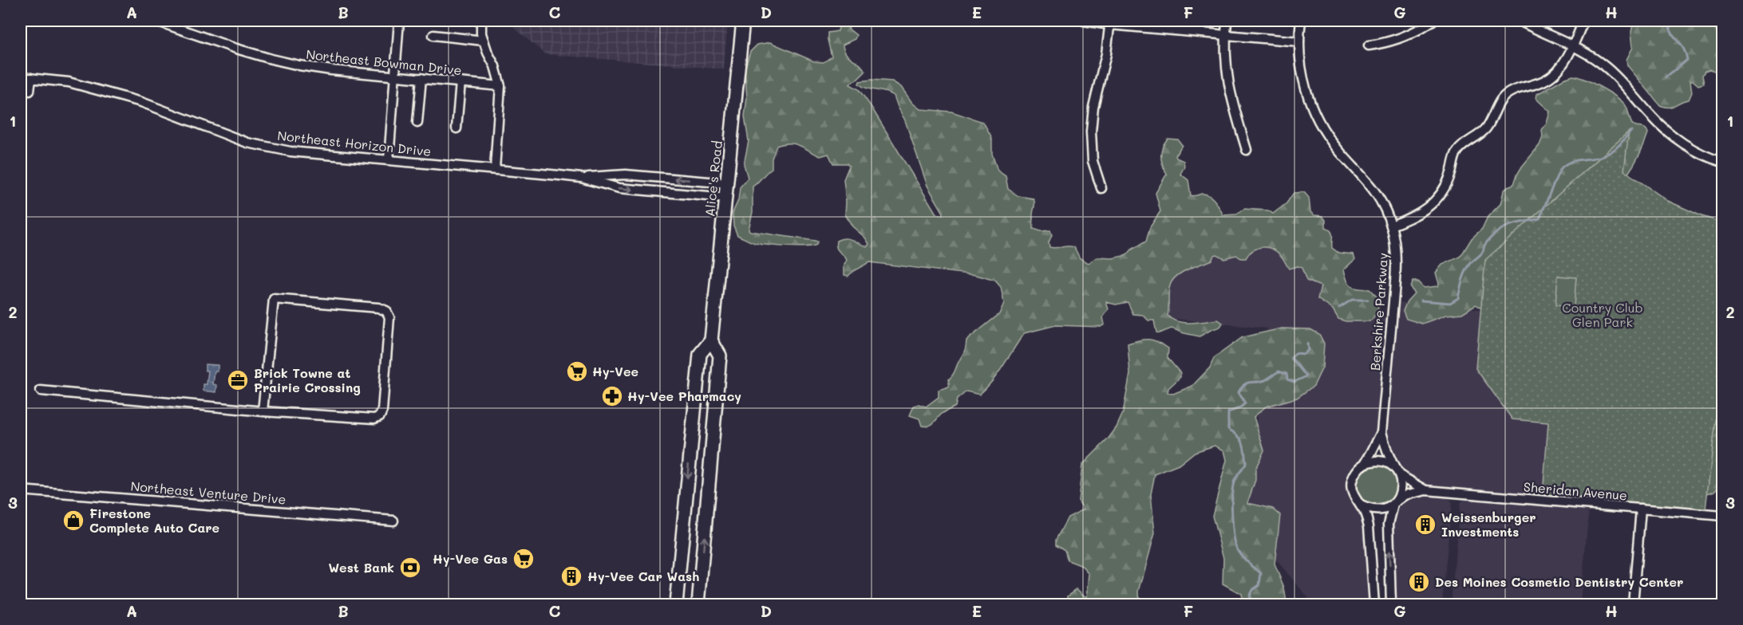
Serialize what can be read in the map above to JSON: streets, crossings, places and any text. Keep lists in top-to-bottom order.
{
  "streets": {
    "main road": ["Alice's Road"],
    "street": [
      "Northeast Bowman Drive",
      "Northeast Horizon Drive",
      "Berkshire Parkway",
      "Sheridan Avenue",
      "Northeast Venture Drive"
    ]
  },
  "crossings": [
    ["Northeast Horizon Drive", "Alice's Road"],
    ["Berkshire Parkway", "Sheridan Avenue"]
  ],
  "parks": ["Country Club Glen Park"],
  "places": {
    "supermarket": ["Hy-Vee", "Hy-Vee Gas"],
    "office": ["Brick Towne at Prairie Crossing"],
    "pharmacy": ["Hy-Vee Pharmacy"],
    "shop": ["Firestone Complete Auto Care"],
    "building": ["Weissenburger Investments", "Hy-Vee Car Wash", "Des Moines Cosmetic Dentistry Center"],
    "bank": ["West Bank"]
  },
  "grid": {
    "columns": [
      "A",
      "B",
      "C",
      "D",
      "E",
      "F",
      "G",
      "H"
    ],
    "rows": ["1", "2", "3"]
  }
}
